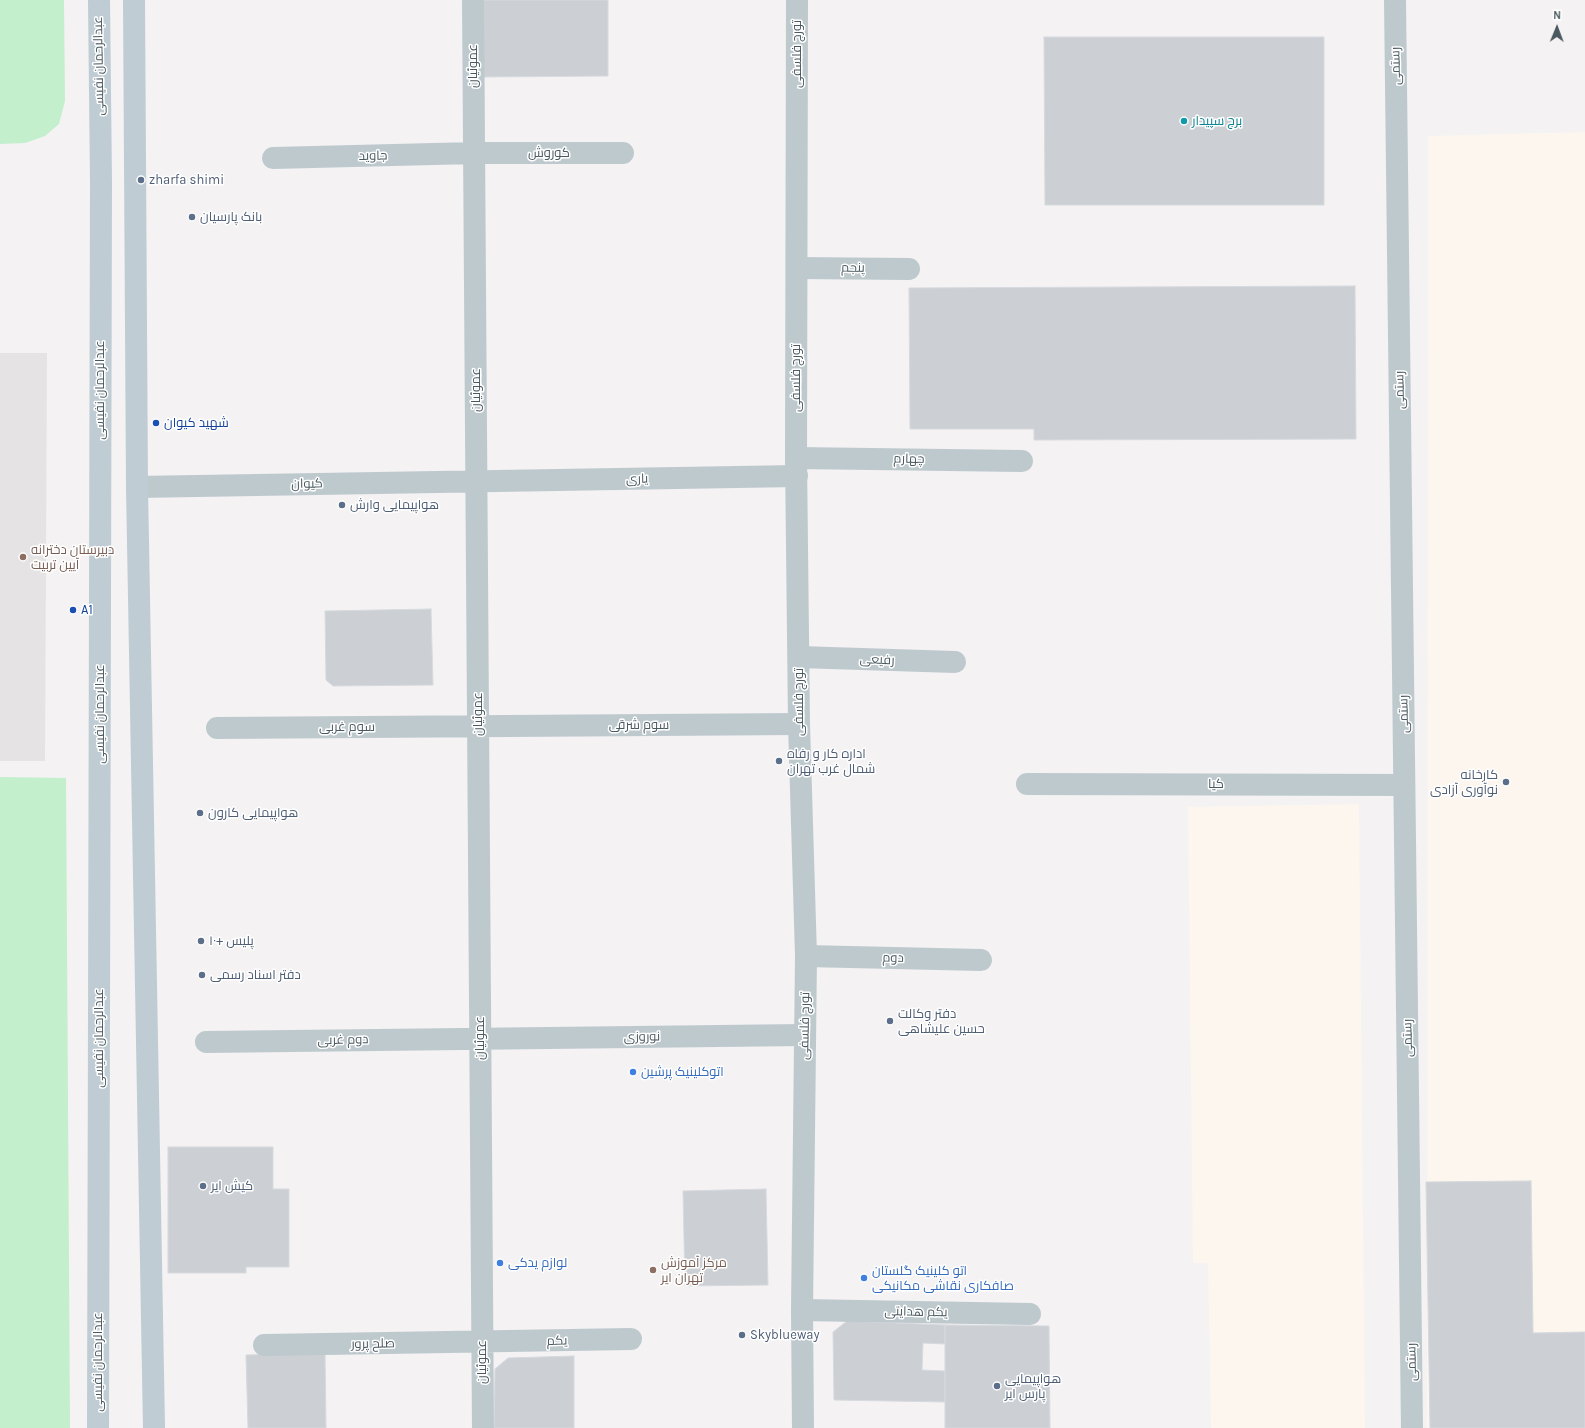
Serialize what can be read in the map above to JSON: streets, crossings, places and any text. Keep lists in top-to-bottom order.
{
  "streets": {
    "main road": ["عبدالرحمان نفیسی"],
    "street": [
      "تورج فلسفی",
      "عموئیان",
      "رستمی",
      "کوروش",
      "جاوید",
      "پنجم",
      "چهارم",
      "یاری",
      "کیوان",
      "رفیعی",
      "سوم شرقی",
      "سوم غربی",
      "کیا",
      "دوم",
      "نوروزی",
      "دوم غربی",
      "یکم هدایتی",
      "یکم",
      "صلح پرور"
    ]
  },
  "crossings": [
    ["تورج فلسفی", "پنجم"],
    ["تورج فلسفی", "چهارم"],
    ["تورج فلسفی", "یاری"],
    ["تورج فلسفی", "رفیعی"],
    ["تورج فلسفی", "سوم شرقی"],
    ["تورج فلسفی", "دوم"],
    ["تورج فلسفی", "نوروزی"],
    ["تورج فلسفی", "یکم هدایتی"],
    ["عموئیان", "کوروش"],
    ["عموئیان", "جاوید"],
    ["عموئیان", "یاری"],
    ["عموئیان", "کیوان"],
    ["عموئیان", "سوم شرقی"],
    ["عموئیان", "سوم غربی"],
    ["عموئیان", "نوروزی"],
    ["عموئیان", "دوم غربی"],
    ["عموئیان", "یکم"],
    ["عموئیان", "صلح پرور"],
    ["رستمی", "کیا"],
    ["کوروش", "جاوید"],
    ["چهارم", "یاری"],
    ["یاری", "کیوان"],
    ["سوم شرقی", "سوم غربی"],
    ["نوروزی", "دوم غربی"],
    ["یکم", "صلح پرور"]
  ],
  "places": [
    "برج سپیدار",
    "zharfa shimi",
    "بانک پارسیان",
    "شهید کیوان",
    "هواپیمایی وارش",
    "دبیرستان دخترانه آیین تربیت",
    "A1",
    "اداره کار و رفاه شمال غرب تهران",
    "کارخانه نوآوری آزادی",
    "هواپیمایی کارون",
    "پلیس +۱۰",
    "دفتر اسناد رسمی",
    "دفتر وکالت حسین علیشاهی",
    "اتوکلینیک پرشین",
    "کیش ایر",
    "لوازم یدکی",
    "مرکز آموزش تهران ایر",
    "اتو کلینیک گلستان صافکاری نقاشی مکانیکی",
    "Skyblueway",
    "هواپیمایی پارس ایر"
  ],
  "north": "top"
}
